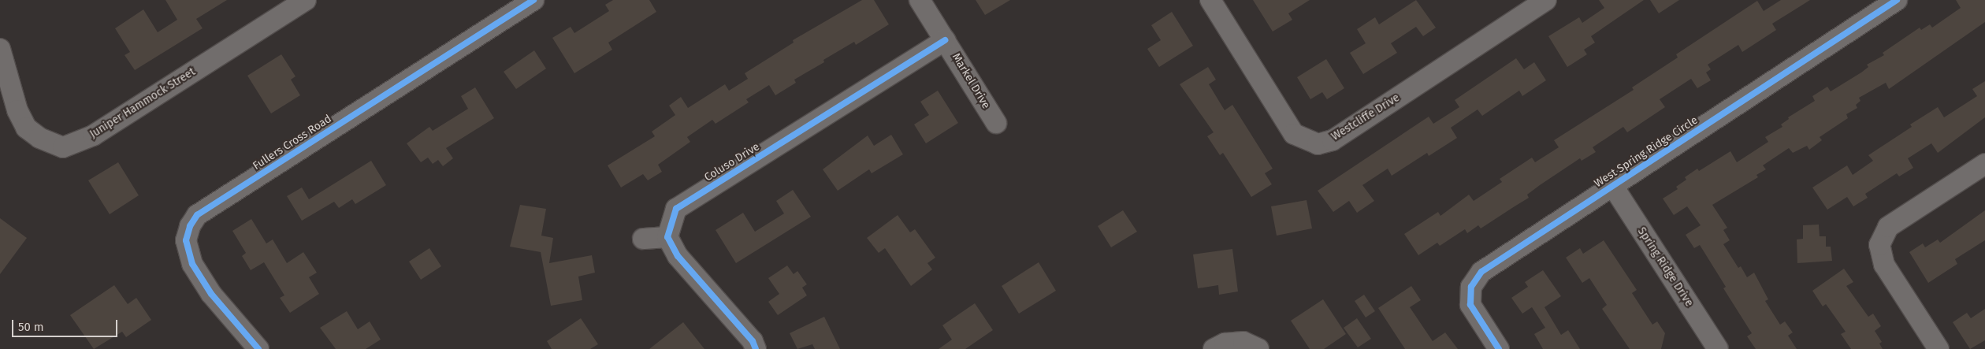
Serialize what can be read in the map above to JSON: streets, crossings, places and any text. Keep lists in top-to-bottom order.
{
  "streets": {
    "street": [
      "Markel Drive",
      "Juniper Hammock Street",
      "Westcliffe Drive",
      "Fullers Cross Road",
      "West Spring Ridge Circle",
      "Coluso Drive",
      "Spring Ridge Drive"
    ]
  },
  "crossings": [
    ["Markel Drive", "Coluso Drive"],
    ["West Spring Ridge Circle", "Spring Ridge Drive"]
  ],
  "scale_bar": "50 m"
}
